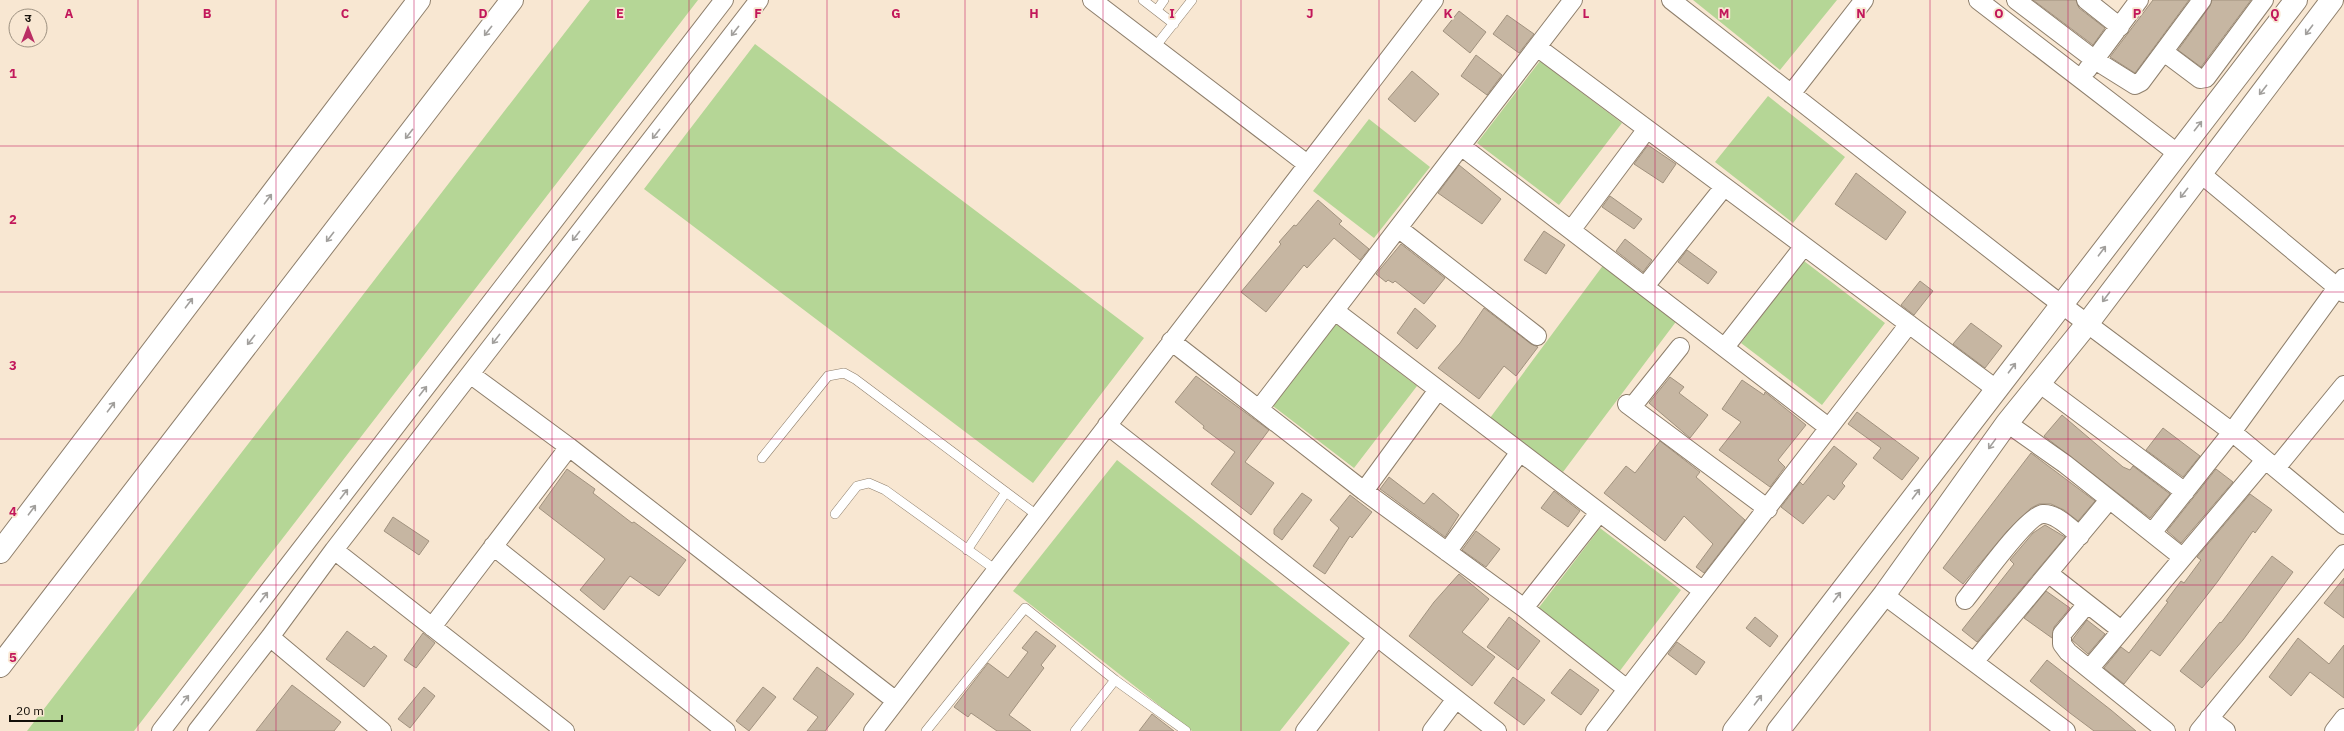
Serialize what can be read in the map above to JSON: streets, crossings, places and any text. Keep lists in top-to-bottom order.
{
  "scale_bar": "20 m",
  "north": "top",
  "grid": {
    "columns": [
      "A",
      "B",
      "C",
      "D",
      "E",
      "F",
      "G",
      "H",
      "I",
      "J",
      "K",
      "L",
      "M",
      "N",
      "O",
      "P",
      "Q"
    ],
    "rows": [
      "1",
      "2",
      "3",
      "4",
      "5"
    ]
  }
}
